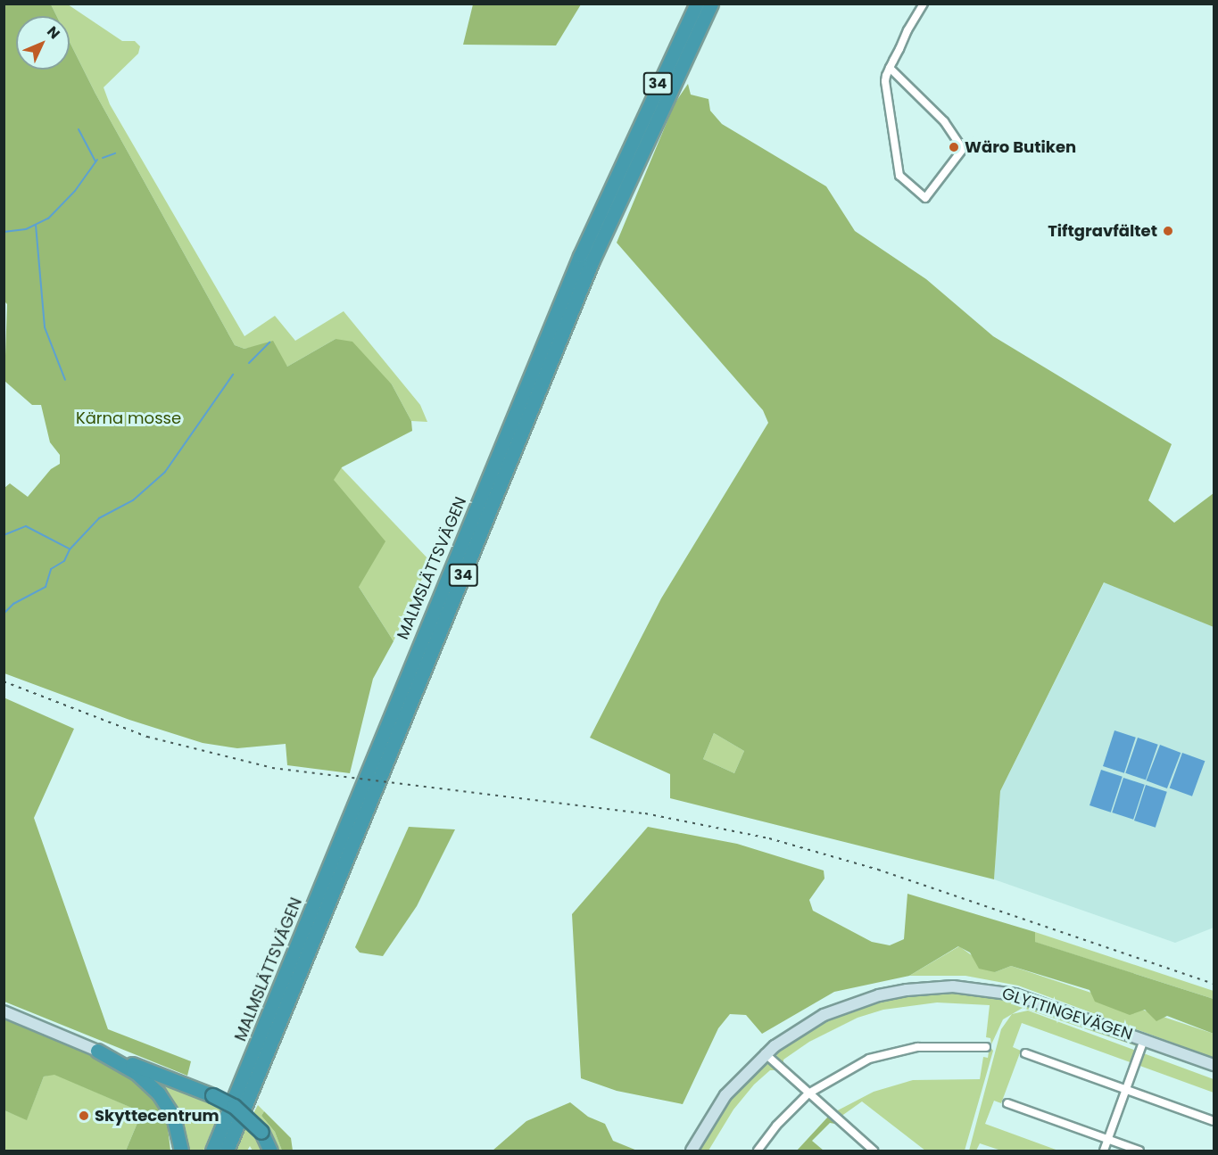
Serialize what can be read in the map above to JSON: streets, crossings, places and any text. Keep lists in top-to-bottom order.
{
  "streets": {
    "highway": ["34", "MALMSLÄTTSVÄGEN"],
    "street": ["GLYTTINGEVÄGEN"]
  },
  "parks": ["Kärna mosse"],
  "places": ["Wäro Butiken", "Tiftgravfältet", "Skyttecentrum"],
  "north": "top right"
}
